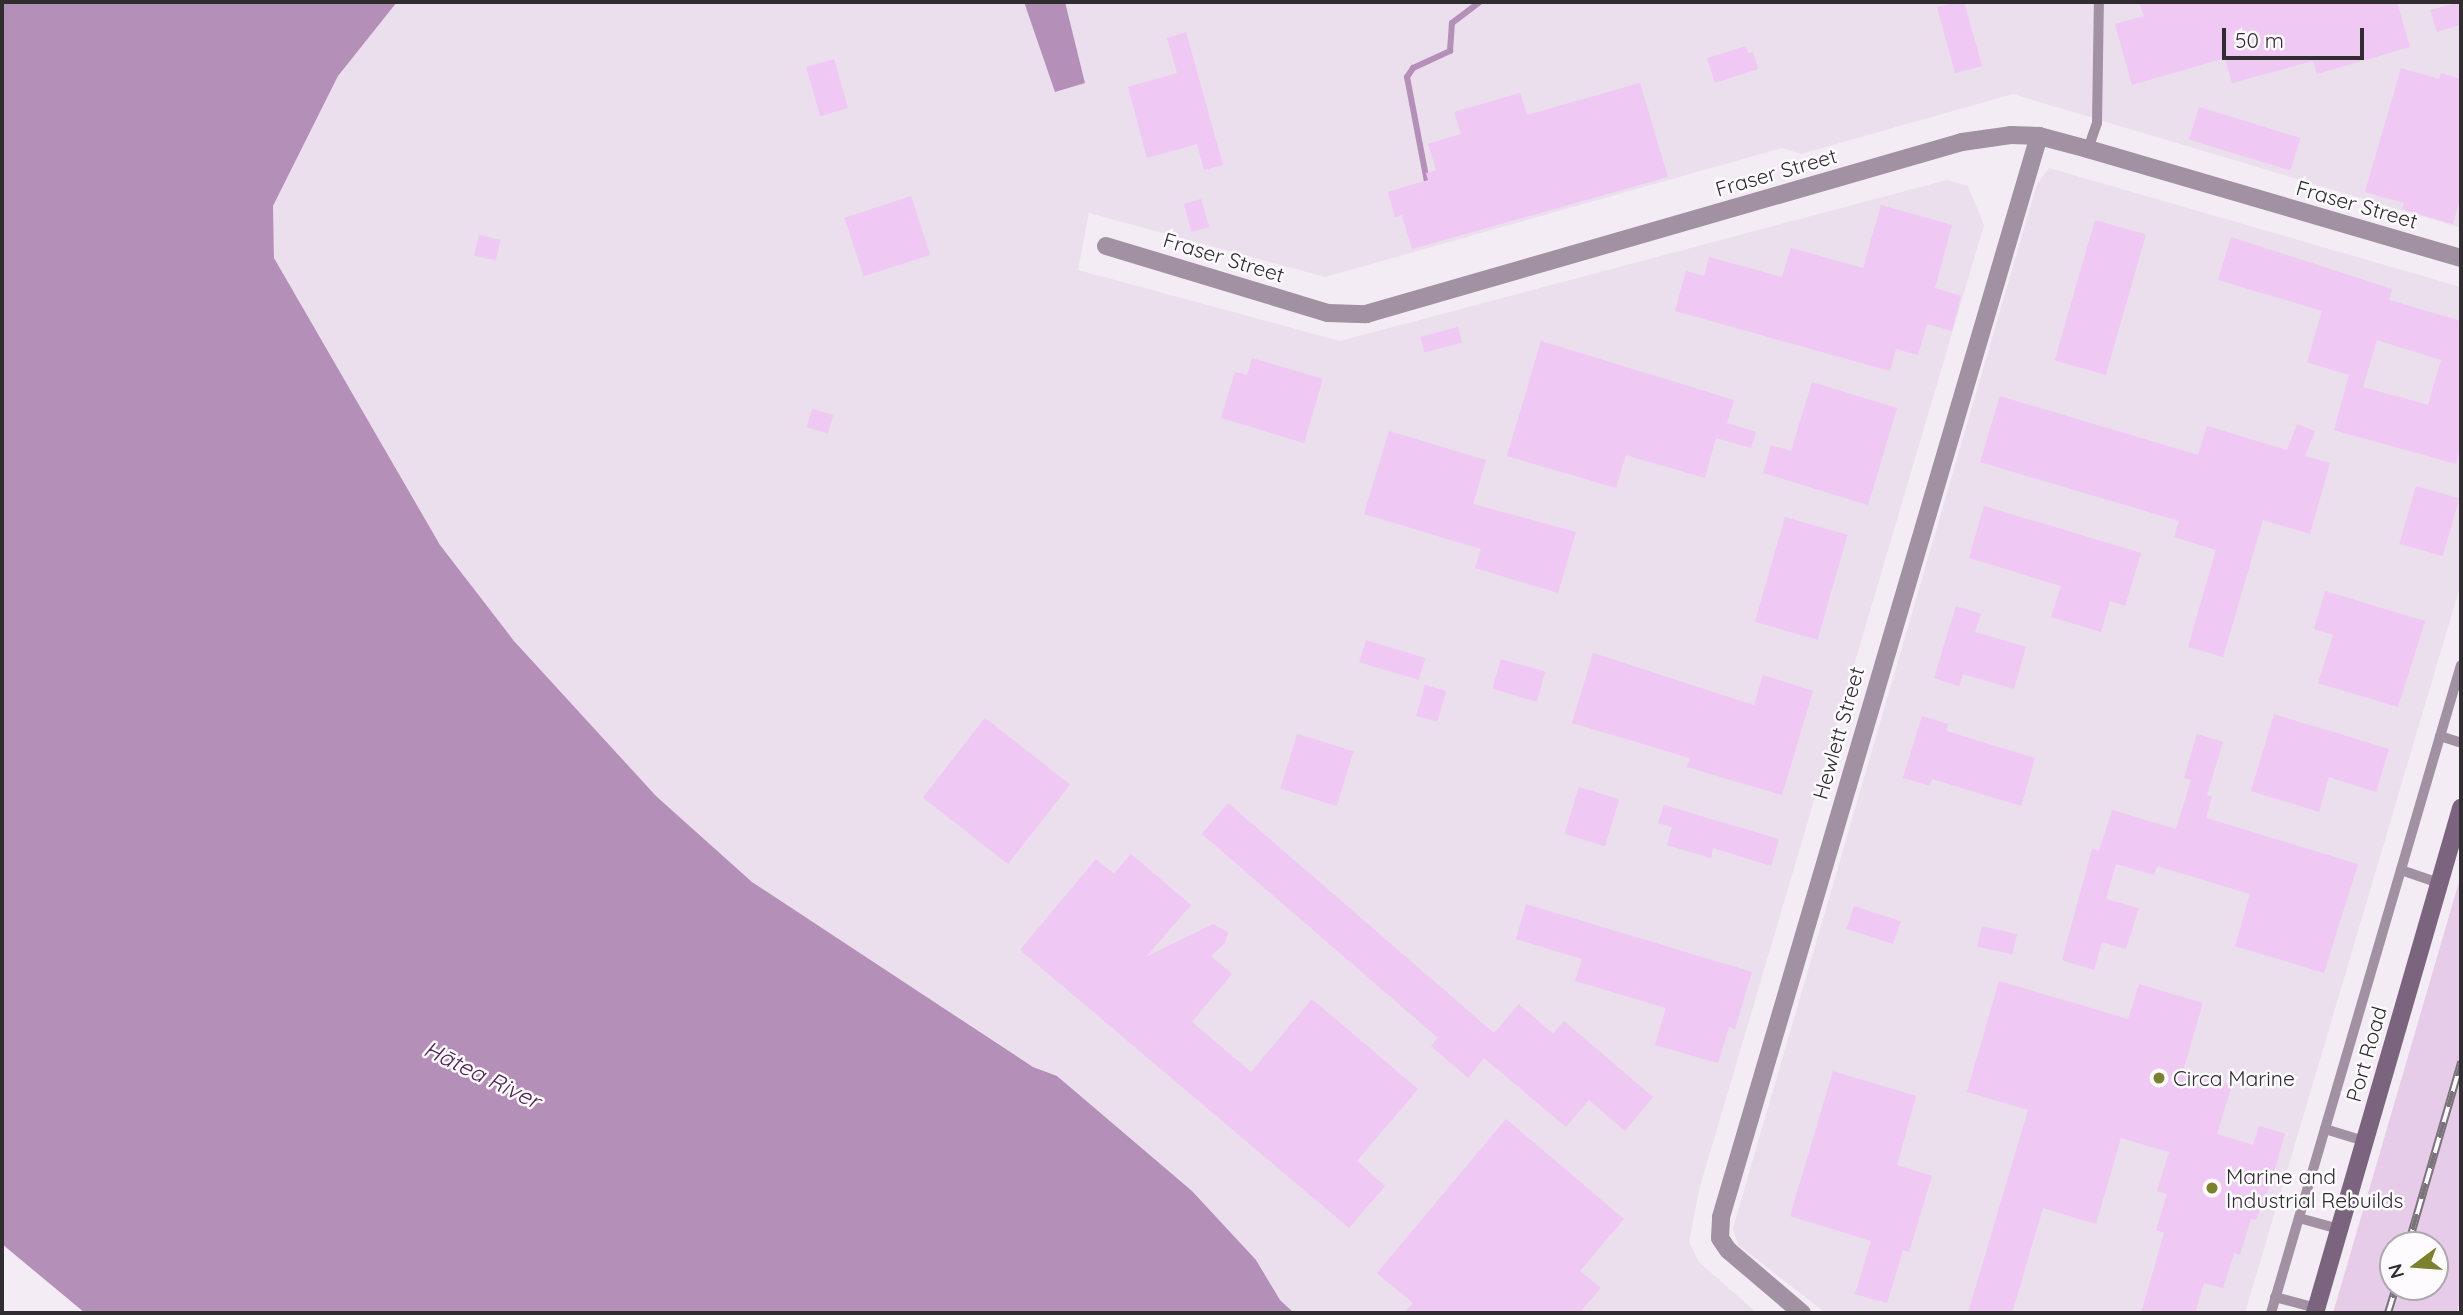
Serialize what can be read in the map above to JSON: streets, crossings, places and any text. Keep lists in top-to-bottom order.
{
  "streets": {
    "main road": ["Port Road"],
    "street": ["Fraser Street", "Hewlett Street"]
  },
  "crossings": [
    ["Fraser Street", "Hewlett Street"]
  ],
  "water": ["Hātea River"],
  "places": ["Circa Marine", "Marine and Industrial Rebuilds"],
  "scale_bar": "50 m",
  "north": "left"
}
